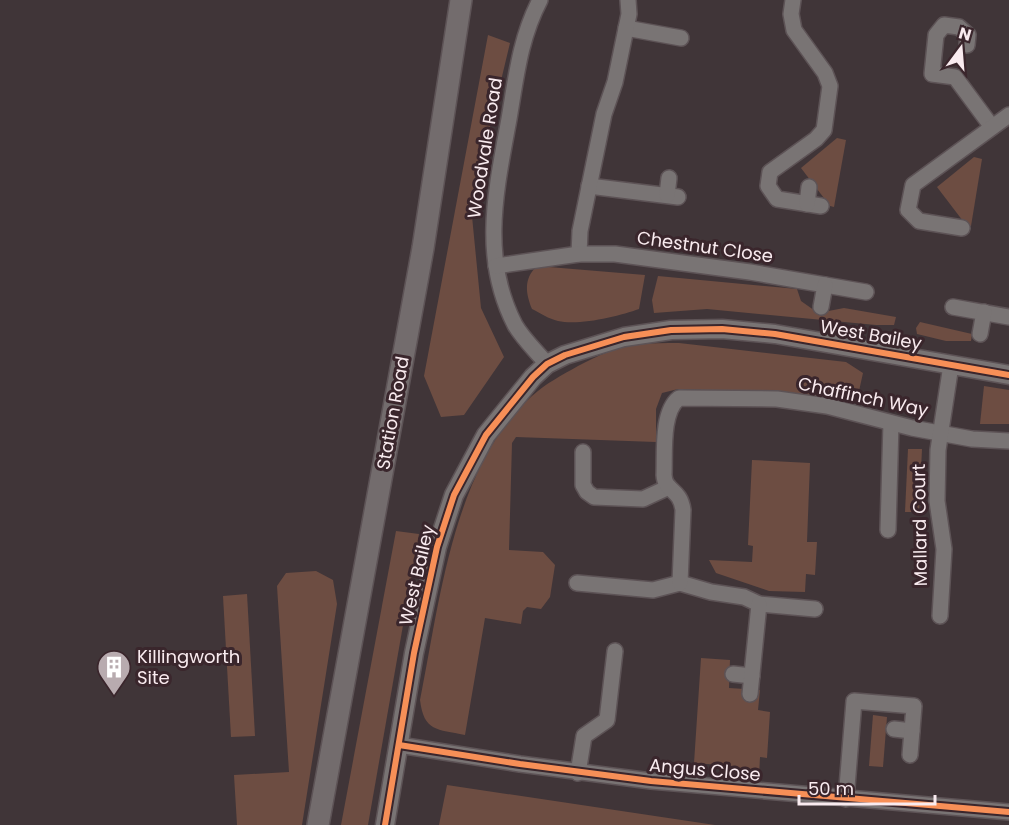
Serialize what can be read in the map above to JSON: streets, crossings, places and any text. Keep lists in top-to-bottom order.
{
  "streets": {
    "main road": ["Station Road"],
    "street": [
      "Woodvale Road",
      "Chestnut Close",
      "West Bailey",
      "Chaffinch Way",
      "Mallard Court",
      "Angus Close"
    ]
  },
  "crossings": [
    ["Woodvale Road", "Chestnut Close"],
    ["Woodvale Road", "West Bailey"],
    ["West Bailey", "Mallard Court"],
    ["West Bailey", "Angus Close"],
    ["Chaffinch Way", "Mallard Court"]
  ],
  "places": {
    "building": ["Killingworth Site"]
  },
  "scale_bar": "50 m",
  "north": "top"
}
